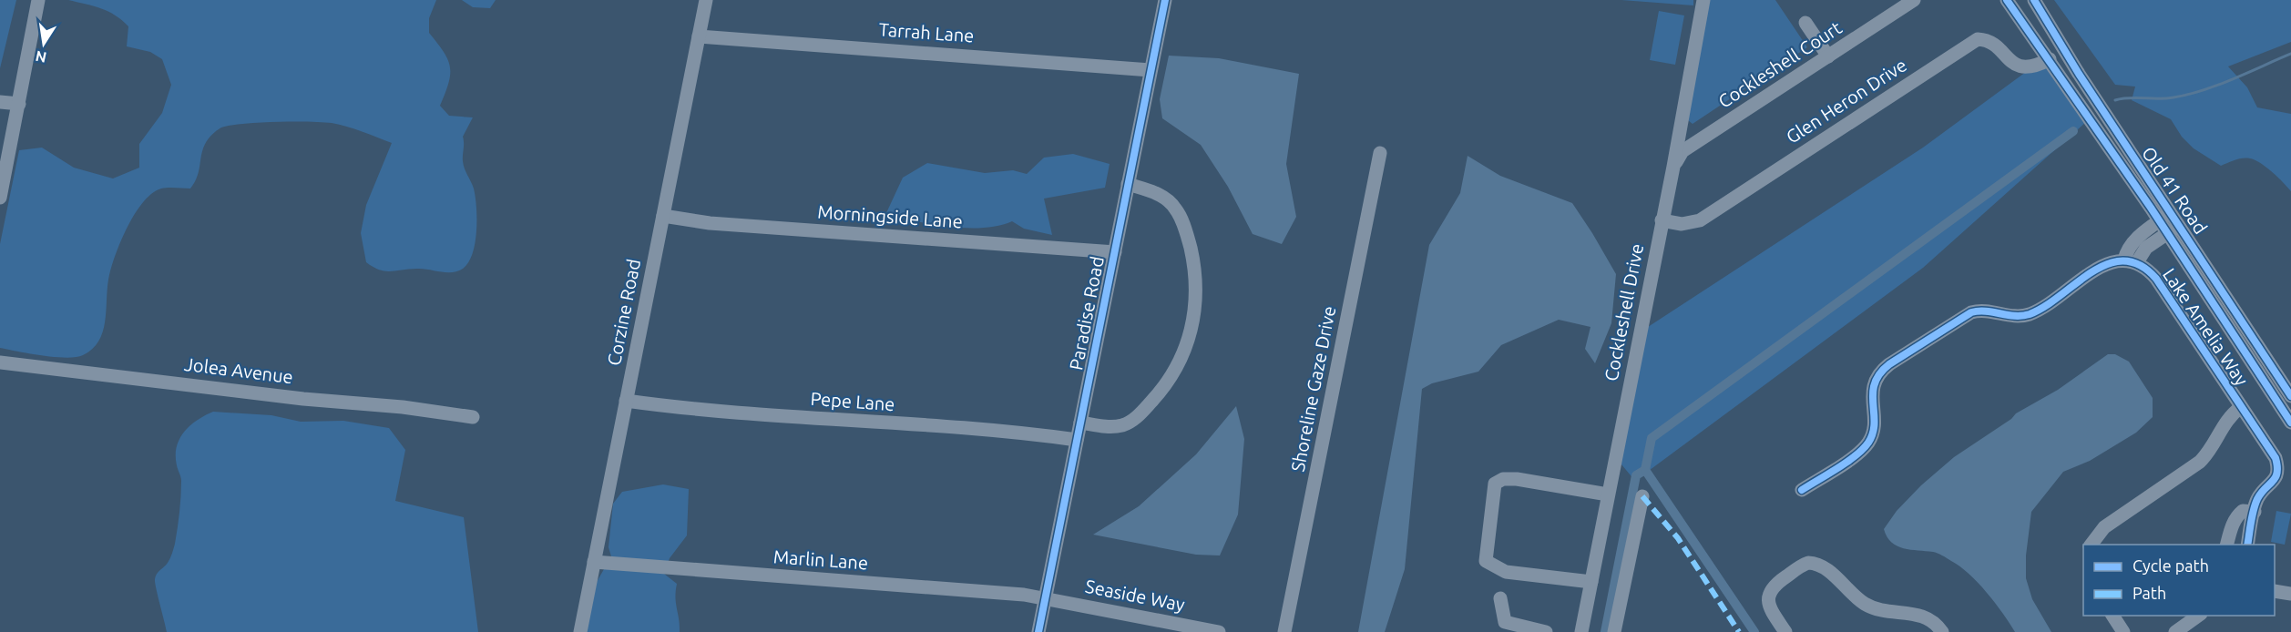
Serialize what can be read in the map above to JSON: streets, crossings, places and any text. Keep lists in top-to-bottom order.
{
  "streets": {
    "street": [
      "Tarrah Lane",
      "Cockleshell Court",
      "Glen Heron Drive",
      "Old 41 Road",
      "Morningside Lane",
      "Corzine Road",
      "Cockleshell Drive",
      "Paradise Road",
      "Lake Amelia Way",
      "Jolea Avenue",
      "Shoreline Gaze Drive",
      "Pepe Lane",
      "Marlin Lane",
      "Seaside Way"
    ]
  },
  "crossings": [
    ["Tarrah Lane", "Corzine Road"],
    ["Tarrah Lane", "Paradise Road"],
    ["Cockleshell Court", "Cockleshell Drive"],
    ["Glen Heron Drive", "Old 41 Road"],
    ["Glen Heron Drive", "Cockleshell Drive"],
    ["Morningside Lane", "Corzine Road"],
    ["Morningside Lane", "Paradise Road"],
    ["Corzine Road", "Pepe Lane"],
    ["Corzine Road", "Marlin Lane"],
    ["Paradise Road", "Pepe Lane"],
    ["Paradise Road", "Marlin Lane"],
    ["Paradise Road", "Seaside Way"],
    ["Marlin Lane", "Seaside Way"]
  ],
  "legend": ["Cycle path", "Path"],
  "north": "bottom"
}
